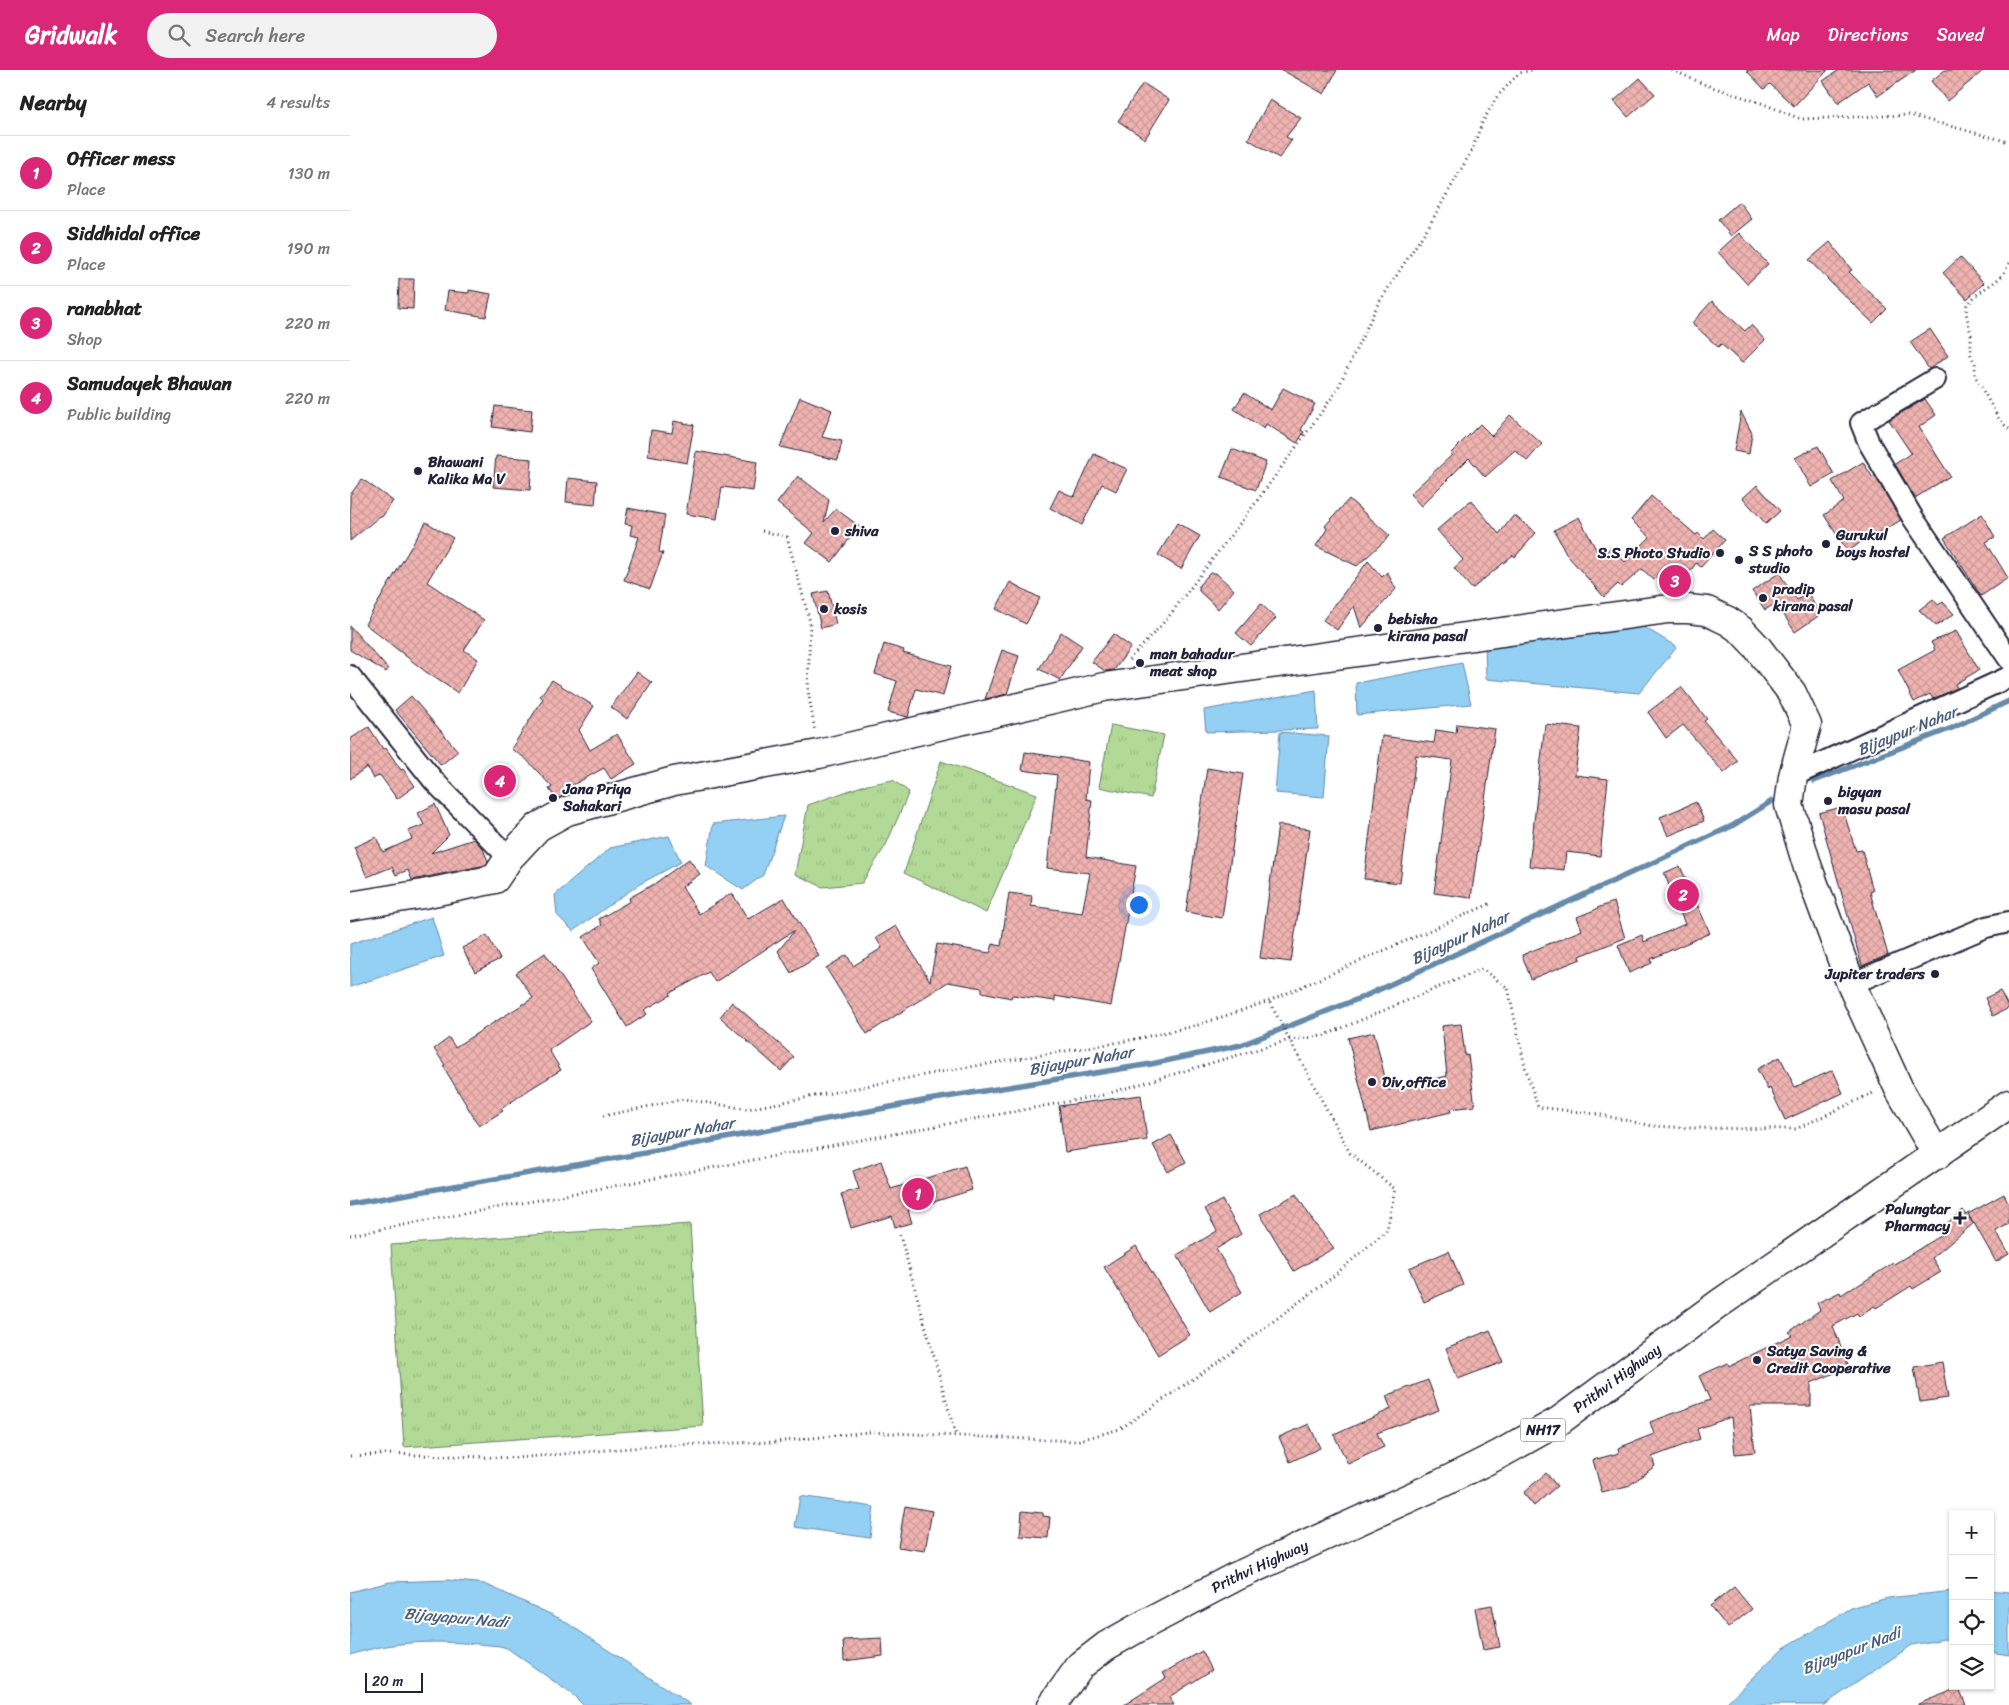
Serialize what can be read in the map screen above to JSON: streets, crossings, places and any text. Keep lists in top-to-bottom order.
{
  "streets": {
    "main road": ["Prithvi Highway", "NH17"]
  },
  "water": ["Bijaypur Nahar", "Bijayapur Nadi"],
  "places": {
    "other": [
      "Bhawani Kalika Ma V",
      "shiva",
      "Gurukul boys hostel",
      "S.S Photo Studio",
      "S S photo studio",
      "pradip kirana pasal",
      "kosis",
      "bebisha kirana pasal",
      "man bahadur meat shop",
      "Jana Priya Sahakari",
      "bigyan masu pasal",
      "Jupiter traders",
      "Div,office",
      "Satya Saving & Credit Cooperative"
    ],
    "health": ["Palungtar Pharmacy"]
  },
  "scale_bar": "20 m",
  "page": {
    "header": "Gridwalk",
    "search": "Search here",
    "nav": ["Map", "Directions", "Saved"],
    "heading": ["Nearby", "4 results"],
    "list": [
      {
        "mark": "1",
        "name": "Officer mess",
        "note": "Place",
        "value": "130 m"
      },
      {
        "mark": "2",
        "name": "Siddhidal office",
        "note": "Place",
        "value": "190 m"
      },
      {
        "mark": "3",
        "name": "ranabhat",
        "note": "Shop",
        "value": "220 m"
      },
      {
        "mark": "4",
        "name": "Samudayek Bhawan",
        "note": "Public building",
        "value": "220 m"
      }
    ],
    "pins": [
      "3",
      "4",
      "2",
      "1"
    ],
    "map_buttons": ["+", "−"],
    "scale": "20 m"
  }
}
